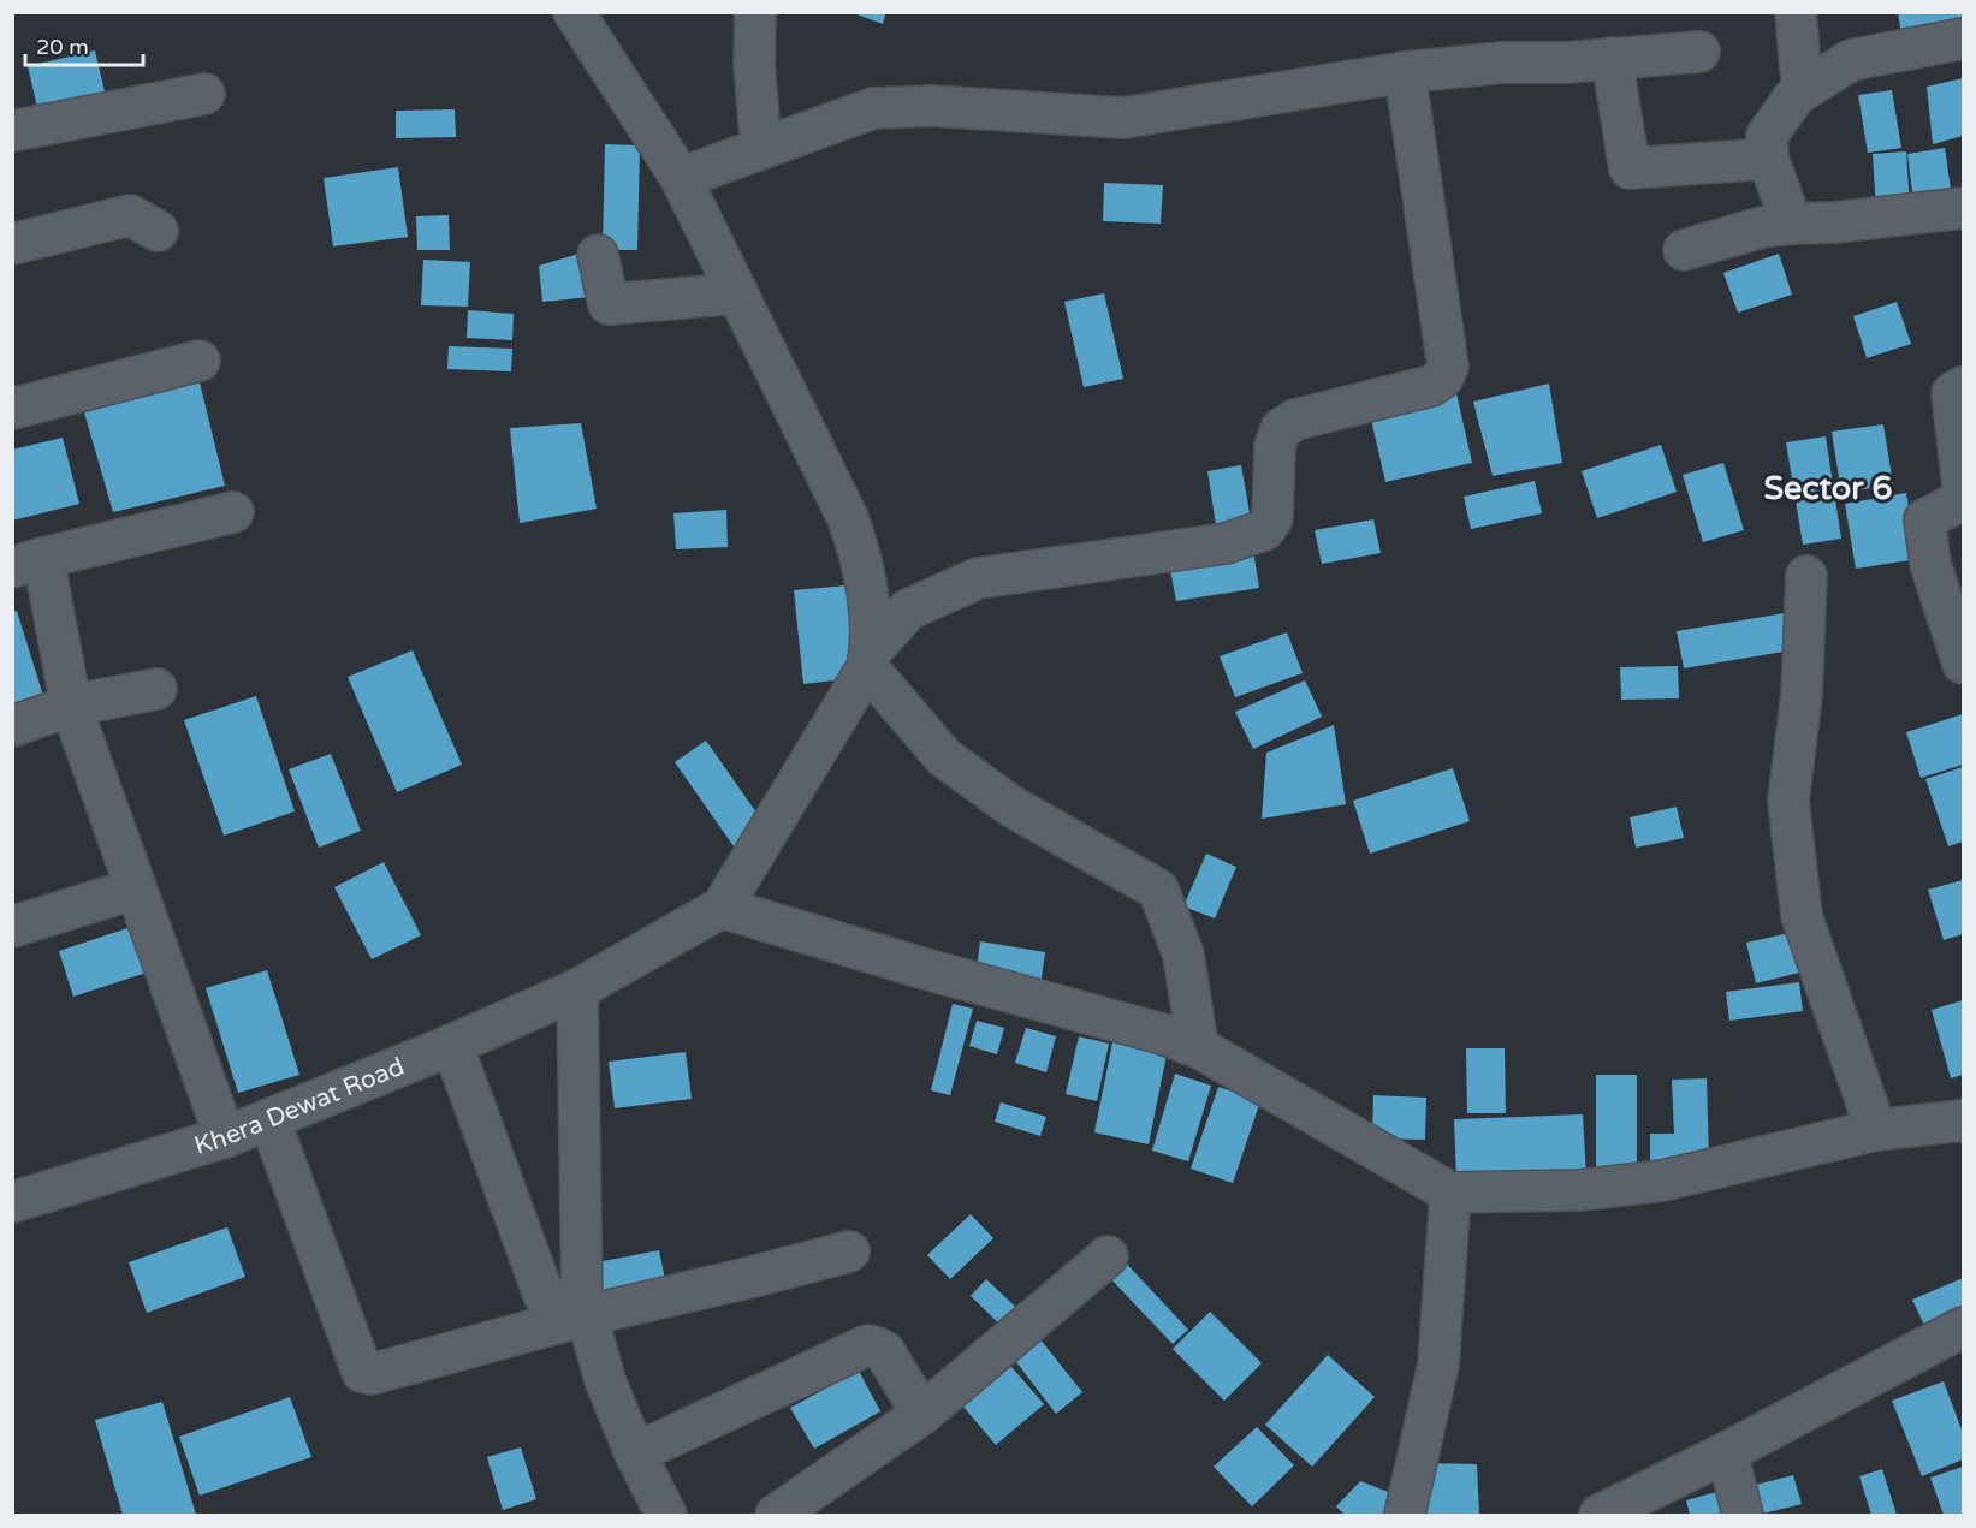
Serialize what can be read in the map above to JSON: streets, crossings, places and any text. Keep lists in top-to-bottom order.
{
  "streets": {
    "street": ["Khera Dewat Road"]
  },
  "districts": ["Sector 6"],
  "scale_bar": "20 m"
}
